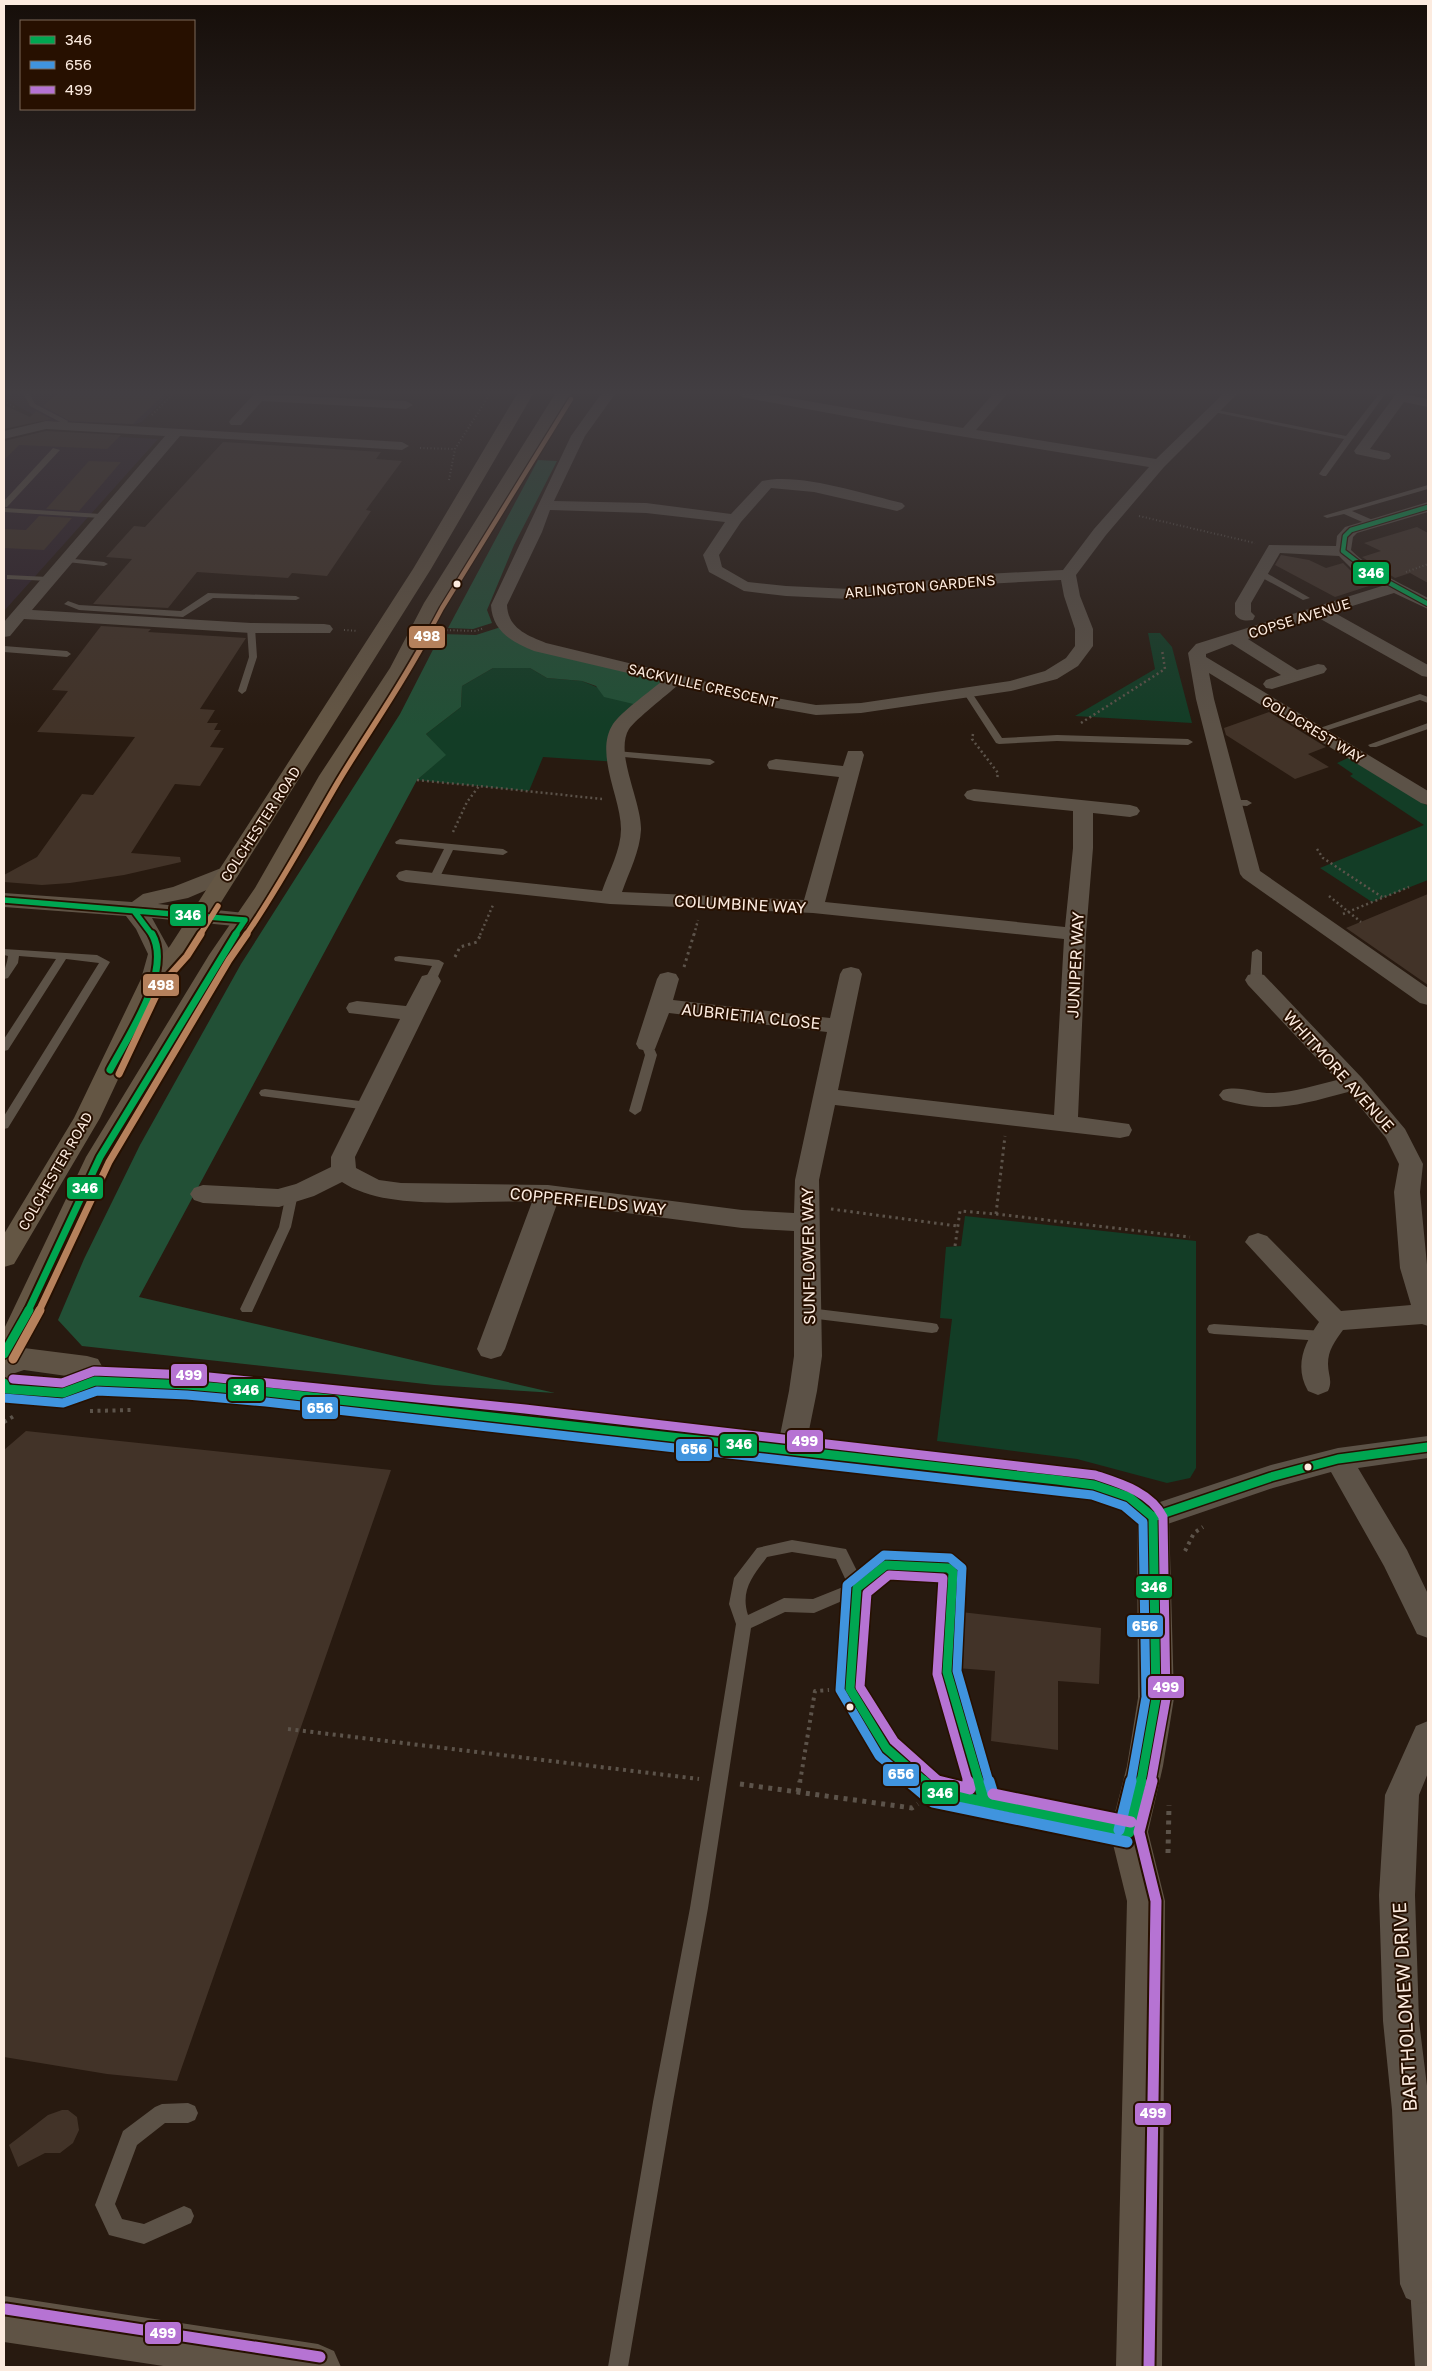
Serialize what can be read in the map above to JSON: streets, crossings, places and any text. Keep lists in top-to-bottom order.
{
  "streets": {
    "highway": ["COLCHESTER ROAD"],
    "street": [
      "ARLINGTON GARDENS",
      "COPSE AVENUE",
      "SACKVILLE CRESCENT",
      "GOLDCREST WAY",
      "COLUMBINE WAY",
      "JUNIPER WAY",
      "AUBRIETIA CLOSE",
      "WHITMORE AVENUE",
      "COPPERFIELDS WAY",
      "SUNFLOWER WAY",
      "BARTHOLOMEW DRIVE"
    ]
  },
  "crossings": [
    ["ARLINGTON GARDENS", "SACKVILLE CRESCENT"],
    ["COPSE AVENUE", "GOLDCREST WAY"],
    ["COLUMBINE WAY", "JUNIPER WAY"],
    ["AUBRIETIA CLOSE", "SUNFLOWER WAY"],
    ["COPPERFIELDS WAY", "SUNFLOWER WAY"]
  ],
  "lines": [
    "transit line 498",
    "transit line 346",
    "transit line 499",
    "transit line 656"
  ],
  "legend": ["346", "656", "499"]
}
